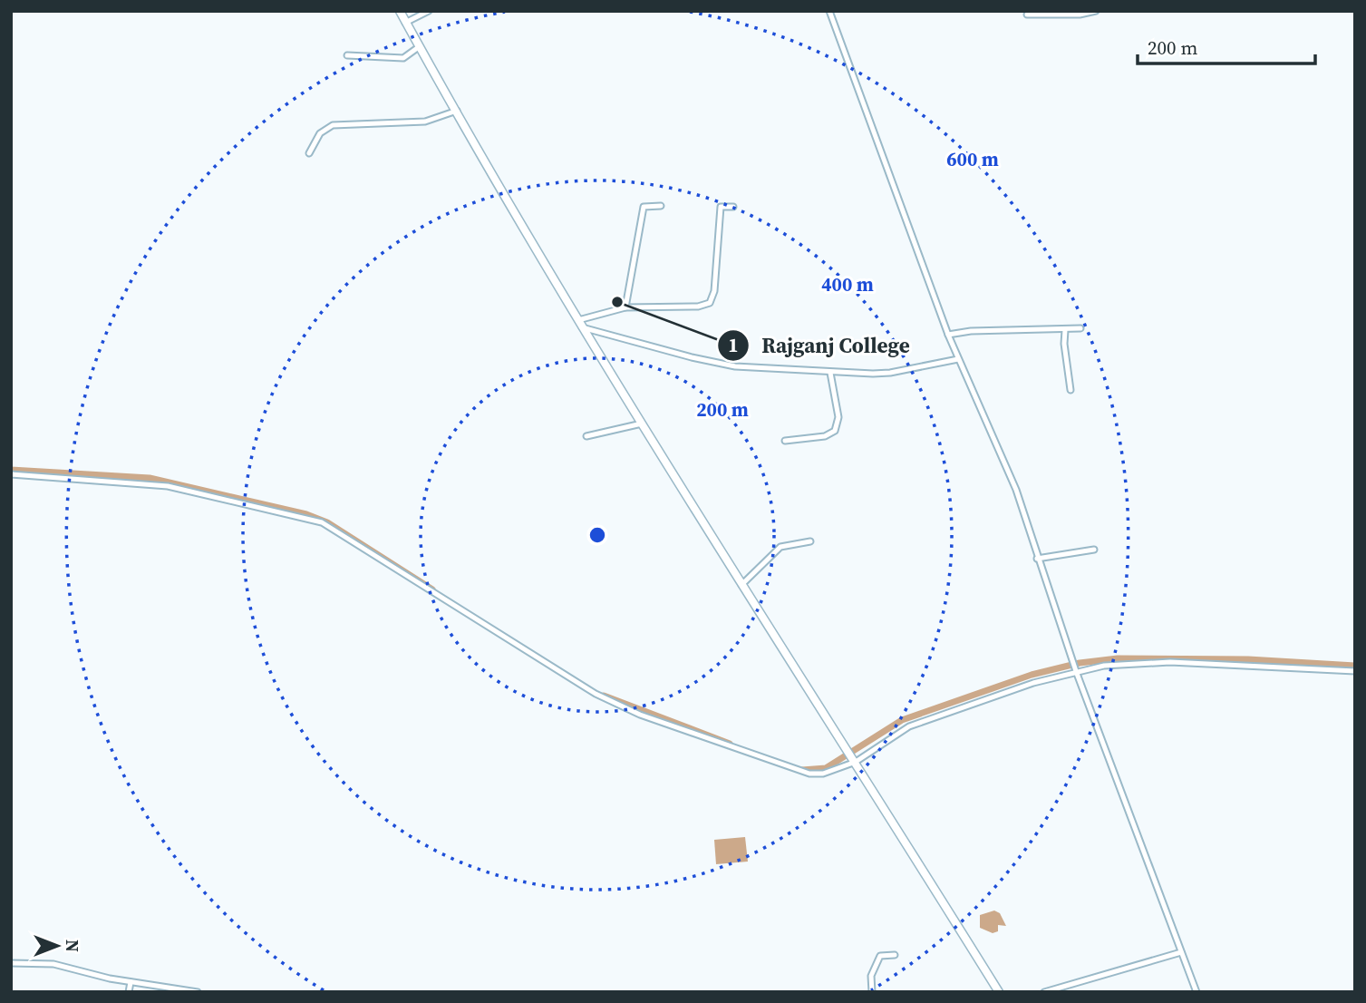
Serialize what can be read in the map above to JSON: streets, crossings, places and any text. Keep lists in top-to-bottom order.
{
  "places": ["Rajganj College"],
  "scale_bar": "200 m",
  "north": "right",
  "rings": ["600 m", "400 m", "200 m"]
}
